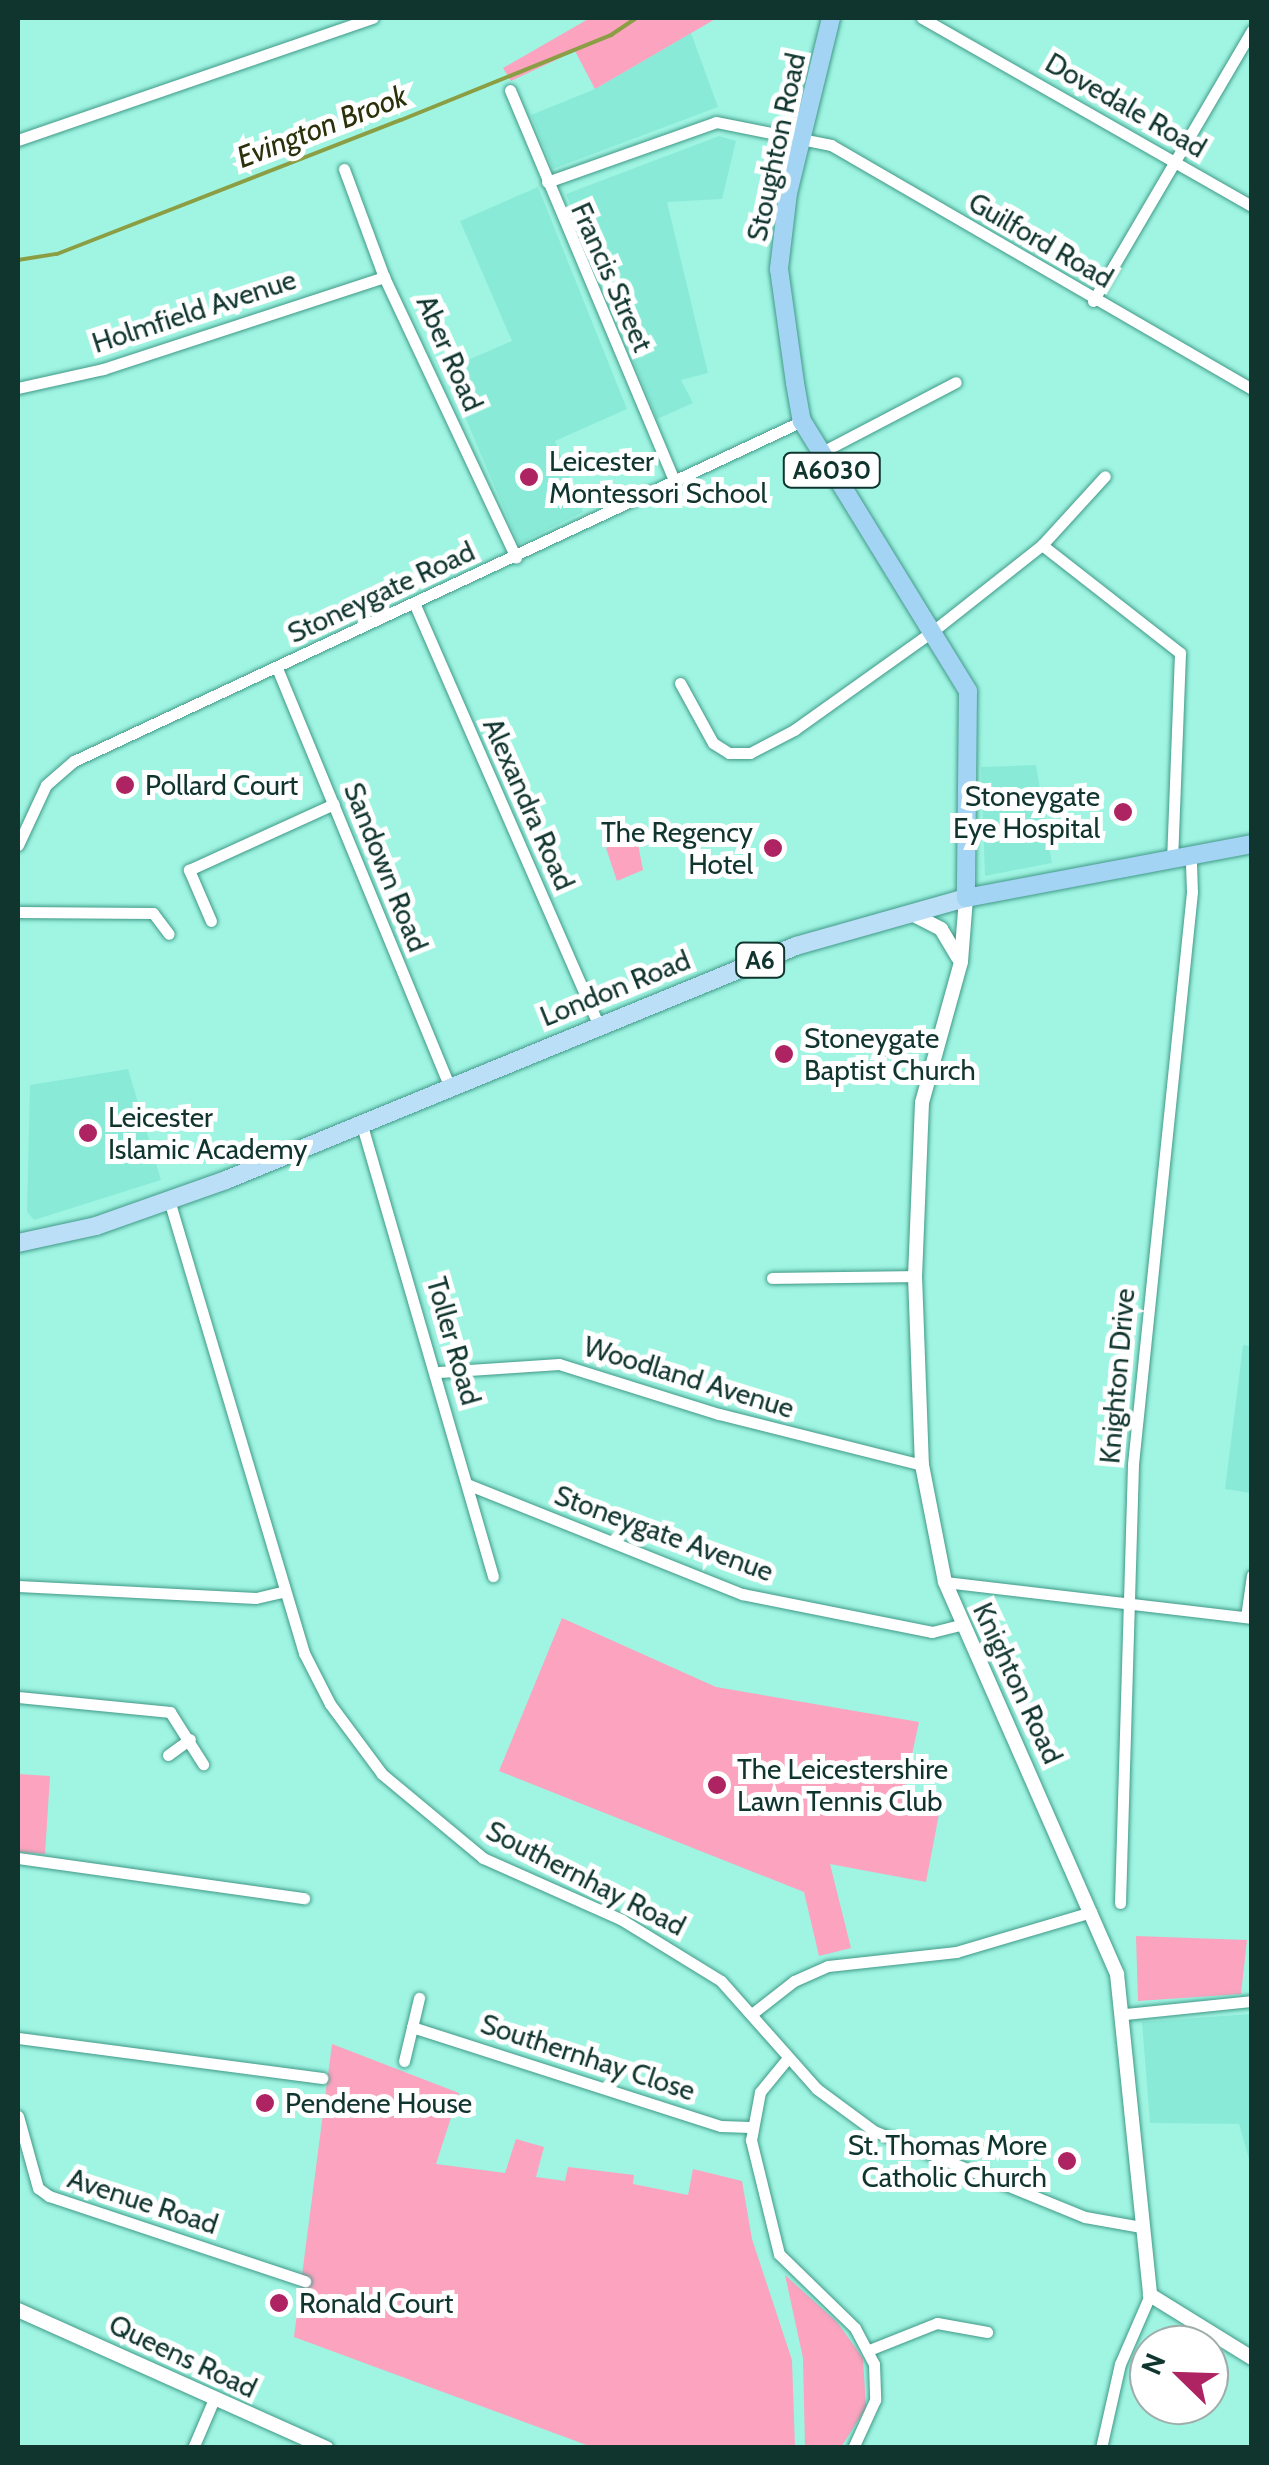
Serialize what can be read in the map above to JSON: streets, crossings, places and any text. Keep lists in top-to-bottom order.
{
  "streets": {
    "highway": [
      "Stoughton Road",
      "A6030",
      "A6",
      "London Road"
    ],
    "street": [
      "Dovedale Road",
      "Guilford Road",
      "Francis Street",
      "Holmfield Avenue",
      "Aber Road",
      "Stoneygate Road",
      "Alexandra Road",
      "Sandown Road",
      "Toller Road",
      "Knighton Drive",
      "Woodland Avenue",
      "Stoneygate Avenue",
      "Knighton Road",
      "Southernhay Road",
      "Southernhay Close",
      "Avenue Road",
      "Queens Road"
    ]
  },
  "crossings": [
    ["Stoughton Road", "Guilford Road"],
    ["Stoughton Road", "Stoneygate Road"],
    ["Stoughton Road", "London Road"],
    ["Stoughton Road", "Knighton Road"],
    ["Guilford Road", "Francis Street"],
    ["Francis Street", "Stoneygate Road"],
    ["Holmfield Avenue", "Aber Road"],
    ["Aber Road", "Stoneygate Road"],
    ["Stoneygate Road", "Alexandra Road"],
    ["Stoneygate Road", "Sandown Road"],
    ["Alexandra Road", "London Road"],
    ["Sandown Road", "London Road"],
    ["London Road", "Toller Road"],
    ["London Road", "Knighton Drive"],
    ["London Road", "Knighton Road"],
    ["London Road", "Southernhay Road"],
    ["Toller Road", "Woodland Avenue"],
    ["Toller Road", "Stoneygate Avenue"],
    ["Woodland Avenue", "Knighton Road"],
    ["Stoneygate Avenue", "Knighton Road"],
    ["Knighton Road", "Southernhay Road"]
  ],
  "water": ["Evington Brook"],
  "places": [
    "Leicester Montessori School",
    "Pollard Court",
    "Stoneygate Eye Hospital",
    "The Regency Hotel",
    "Stoneygate Baptist Church",
    "Leicester Islamic Academy",
    "The Leicestershire Lawn Tennis Club",
    "Pendene House",
    "St. Thomas More Catholic Church",
    "Ronald Court"
  ],
  "north": "top left"
}
